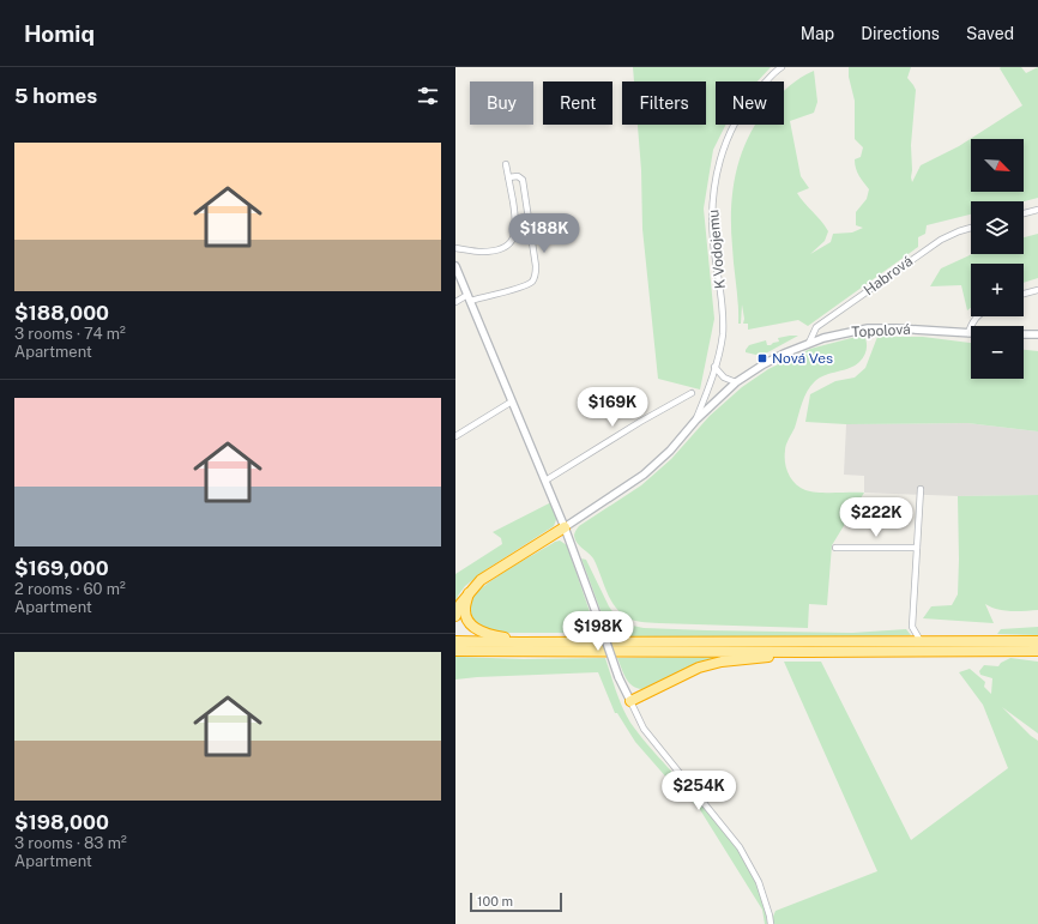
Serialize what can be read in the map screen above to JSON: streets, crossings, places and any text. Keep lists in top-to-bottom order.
{
  "streets": {
    "street": ["K Vodojemu", "Habrová", "Topolová"]
  },
  "crossings": [
    ["K Vodojemu", "Topolová"],
    ["Habrová", "Topolová"]
  ],
  "places": {
    "transit": ["Nová Ves"]
  },
  "scale_bar": "100 m",
  "north": "bottom right",
  "page": {
    "header": "Homiq",
    "nav": ["Map", "Directions", "Saved"],
    "heading": "5 homes",
    "chip": [
      "Buy",
      "Rent",
      "Filters",
      "New"
    ],
    "list": [
      {
        "name": "$188,000",
        "note": "3 rooms · 74 m² · Apartment"
      },
      {
        "name": "$169,000",
        "note": "2 rooms · 60 m² · Apartment"
      },
      {
        "name": "$198,000",
        "note": "3 rooms · 83 m² · Apartment"
      }
    ],
    "map_buttons": ["+", "−"],
    "price": [
      "$188K",
      "$169K",
      "$222K",
      "$198K",
      "$254K"
    ],
    "scale": "100 m"
  }
}
